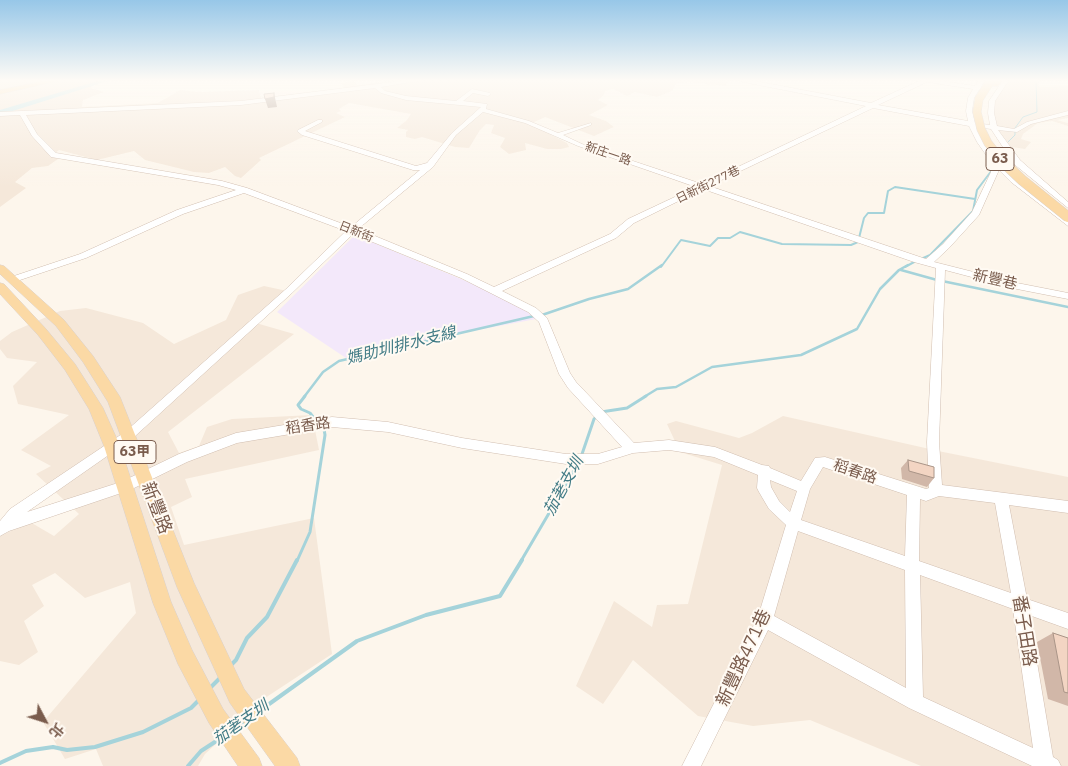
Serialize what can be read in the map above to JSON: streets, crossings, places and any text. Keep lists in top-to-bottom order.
{
  "streets": {
    "main road": ["63", "63甲", "新豐路"],
    "street": [
      "新庄一路",
      "日新街277巷",
      "日新街",
      "新豐巷",
      "稻香路",
      "稻春路",
      "番子田路",
      "新豐路471巷"
    ]
  },
  "crossings": [
    ["新庄一路", "日新街277巷"],
    ["新庄一路", "新豐巷"],
    ["日新街277巷", "日新街"],
    ["日新街", "稻香路"],
    ["稻香路", "新豐路"],
    ["稻春路", "番子田路"],
    ["稻春路", "新豐路471巷"]
  ],
  "water": ["媽助圳排水支線", "茄荖支圳"],
  "north": "bottom right"
}
